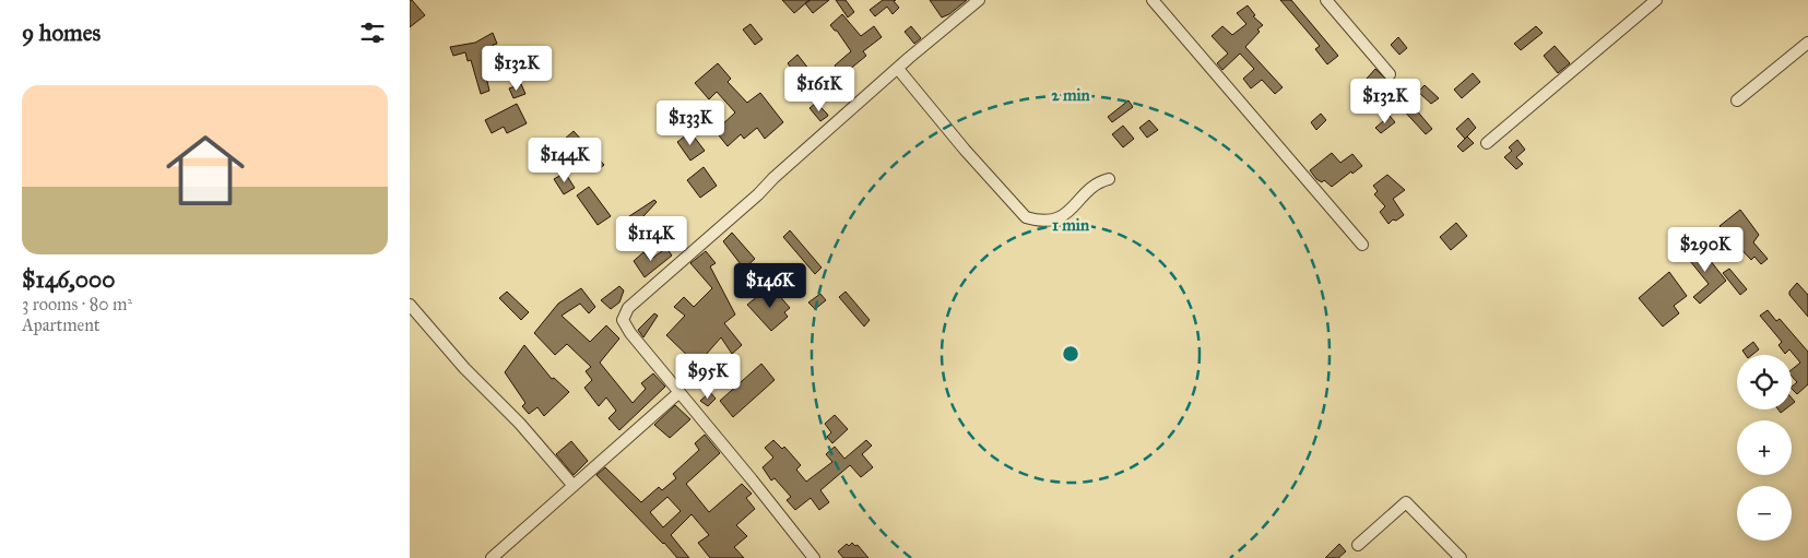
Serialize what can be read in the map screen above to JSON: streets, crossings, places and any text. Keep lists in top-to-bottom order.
{
  "page": {
    "heading": "9 homes",
    "price": [
      "$132K",
      "$161K",
      "$132K",
      "$133K",
      "$144K",
      "$114K",
      "$290K",
      "$146K",
      "$95K"
    ],
    "list": [
      {
        "name": "$146,000",
        "note": "3 rooms · 80 m² · Apartment"
      }
    ],
    "map_buttons": ["+", "−"]
  },
  "rings": ["2 min", "1 min"]
}
